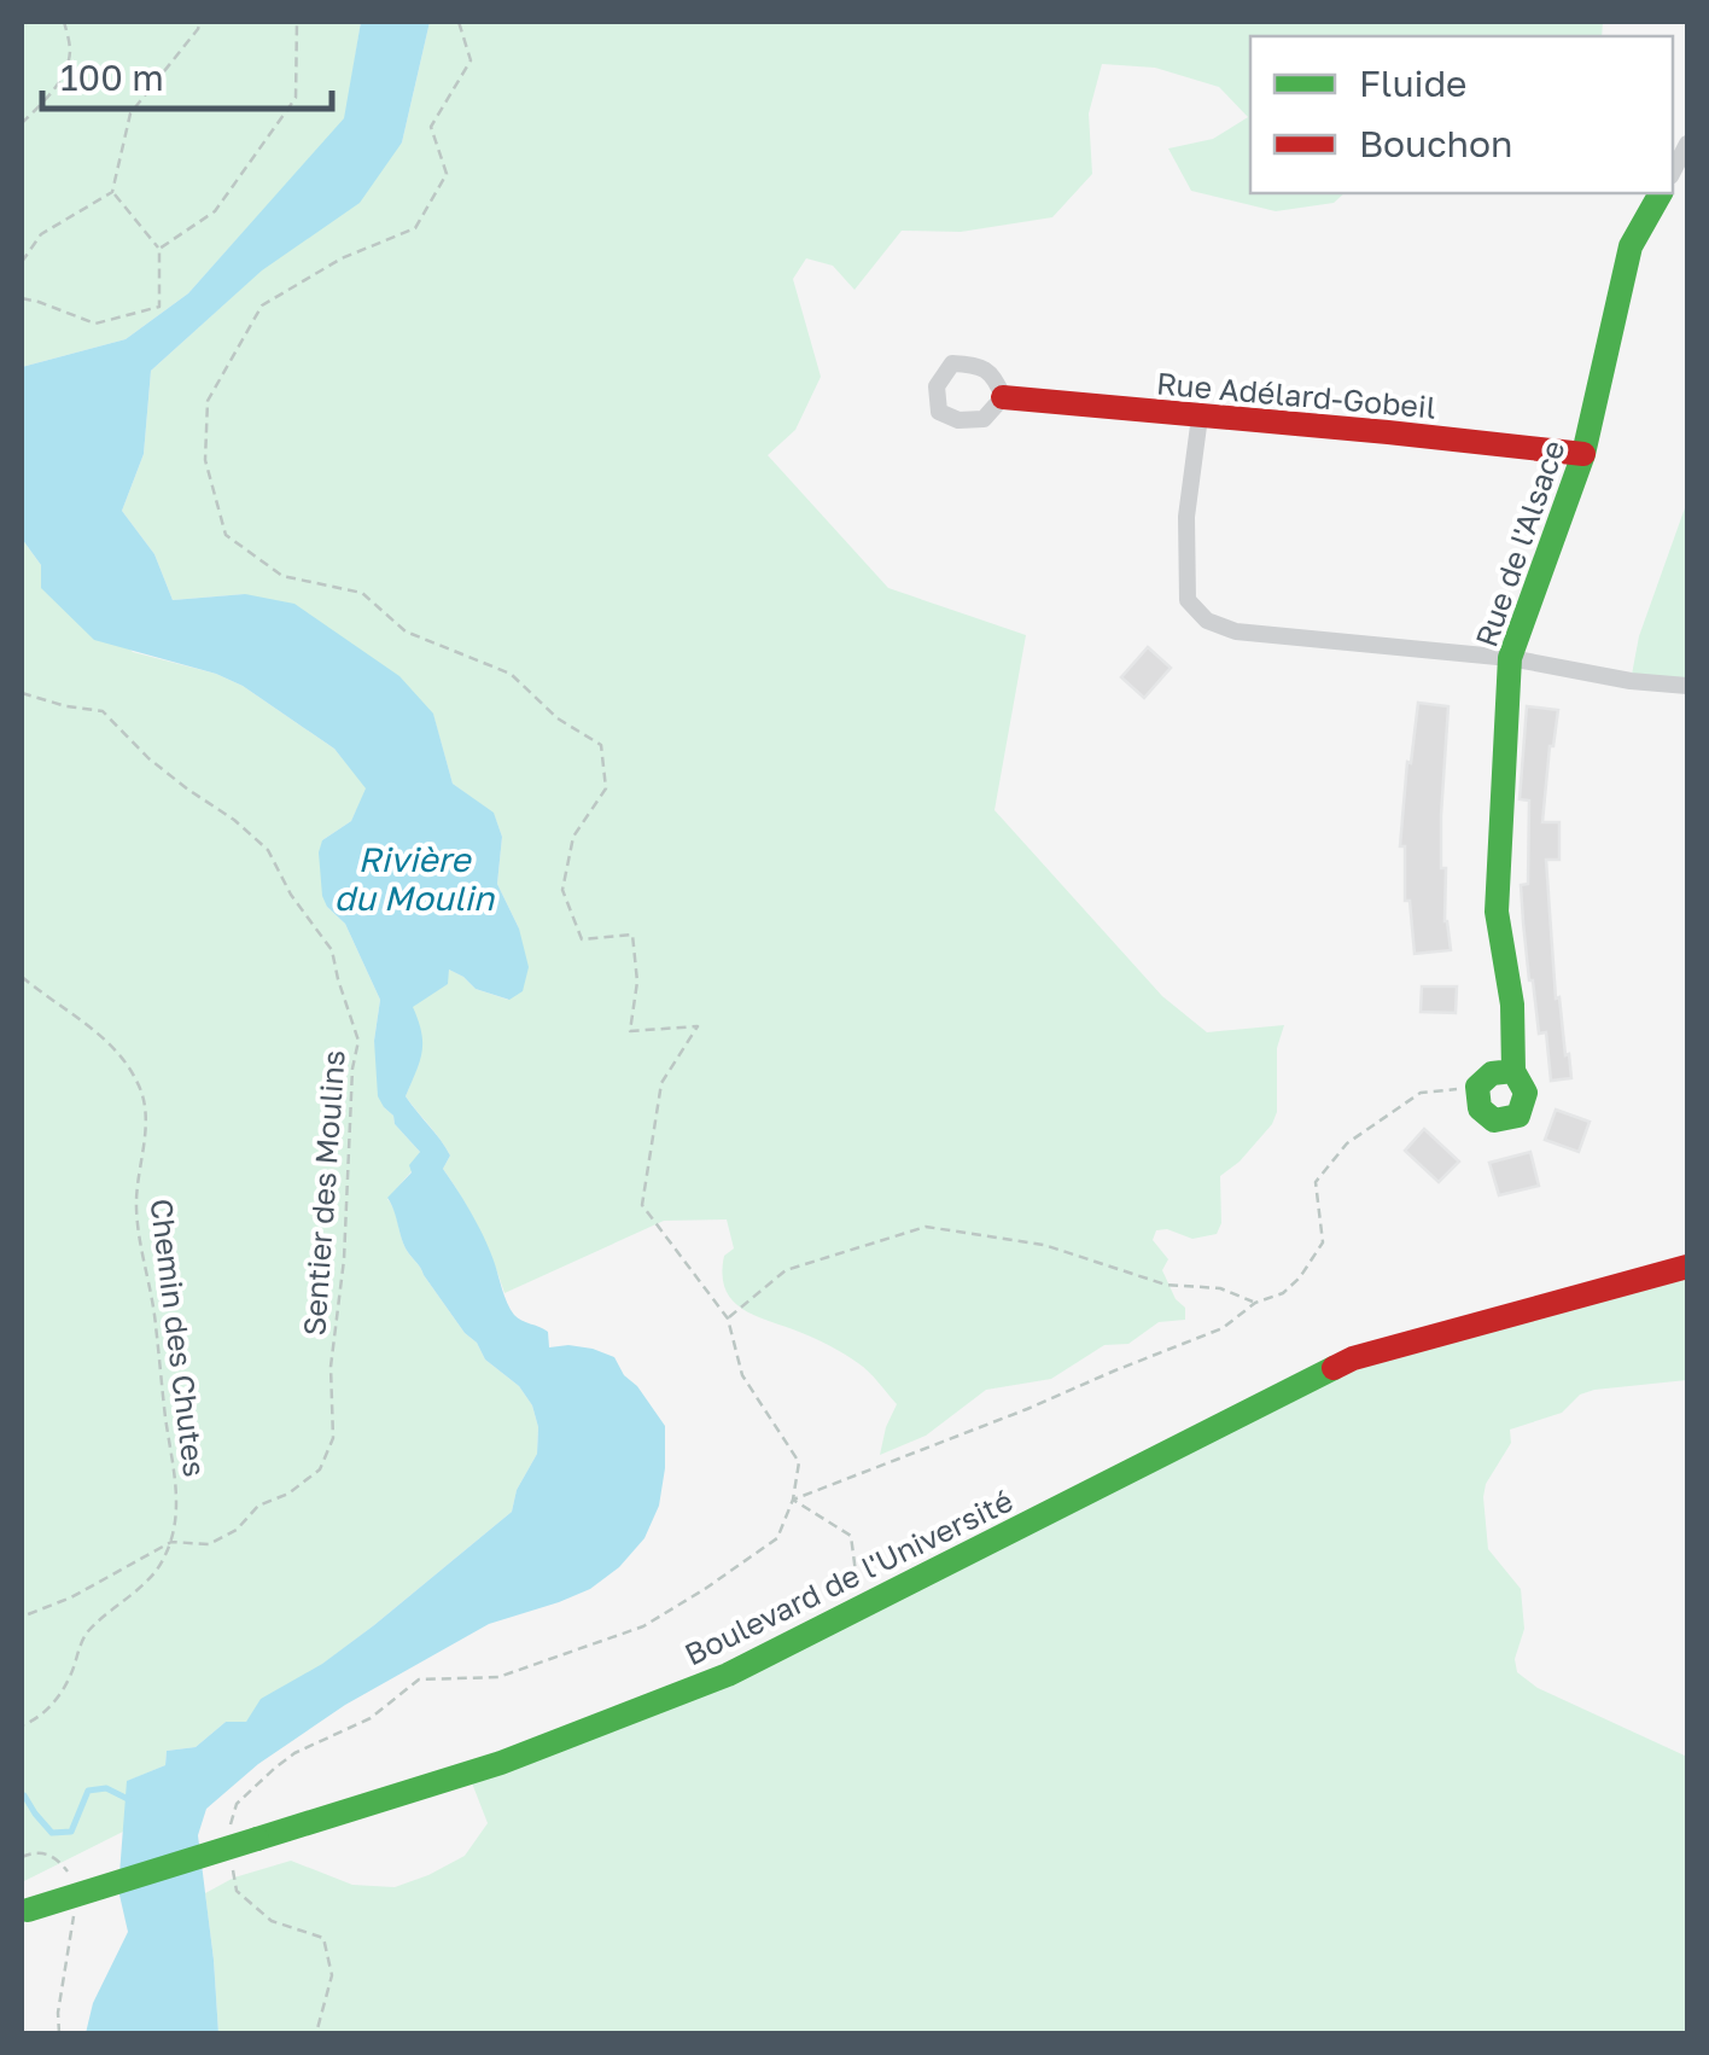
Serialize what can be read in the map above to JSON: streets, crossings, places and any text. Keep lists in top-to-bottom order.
{
  "streets": {
    "main road": ["Rue Adélard-Gobeil", "Rue de l'Alsace", "Boulevard de l'Université"],
    "path": ["Sentier des Moulins", "Chemin des Chutes"]
  },
  "crossings": [
    ["Rue Adélard-Gobeil", "Rue de l'Alsace"],
    ["Sentier des Moulins", "Chemin des Chutes"]
  ],
  "water": ["Rivière du Moulin"],
  "legend": ["Fluide", "Bouchon"],
  "scale_bar": "100 m"
}
